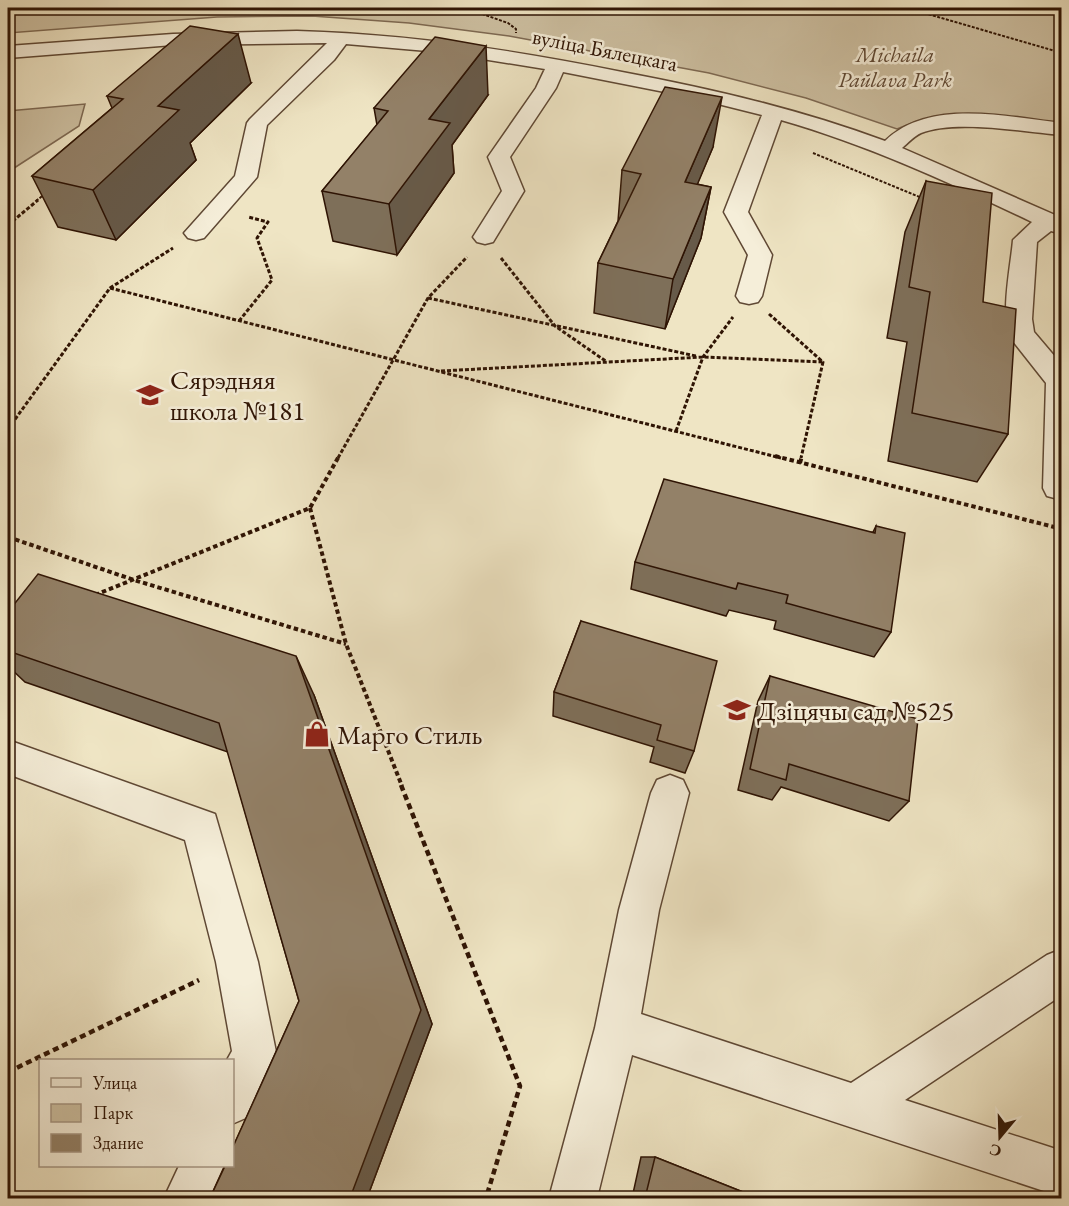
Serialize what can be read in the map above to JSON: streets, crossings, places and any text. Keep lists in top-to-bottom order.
{
  "streets": {
    "street": ["вуліца Бялецкага"]
  },
  "parks": ["Michaila Paŭlava Park"],
  "places": {
    "school or university": ["Сярэдняя школа №181", "Дзіцячы сад №525"],
    "shop": ["Марго Стиль"]
  },
  "legend": ["Улица", "Парк", "Здание"],
  "north": "bottom"
}
